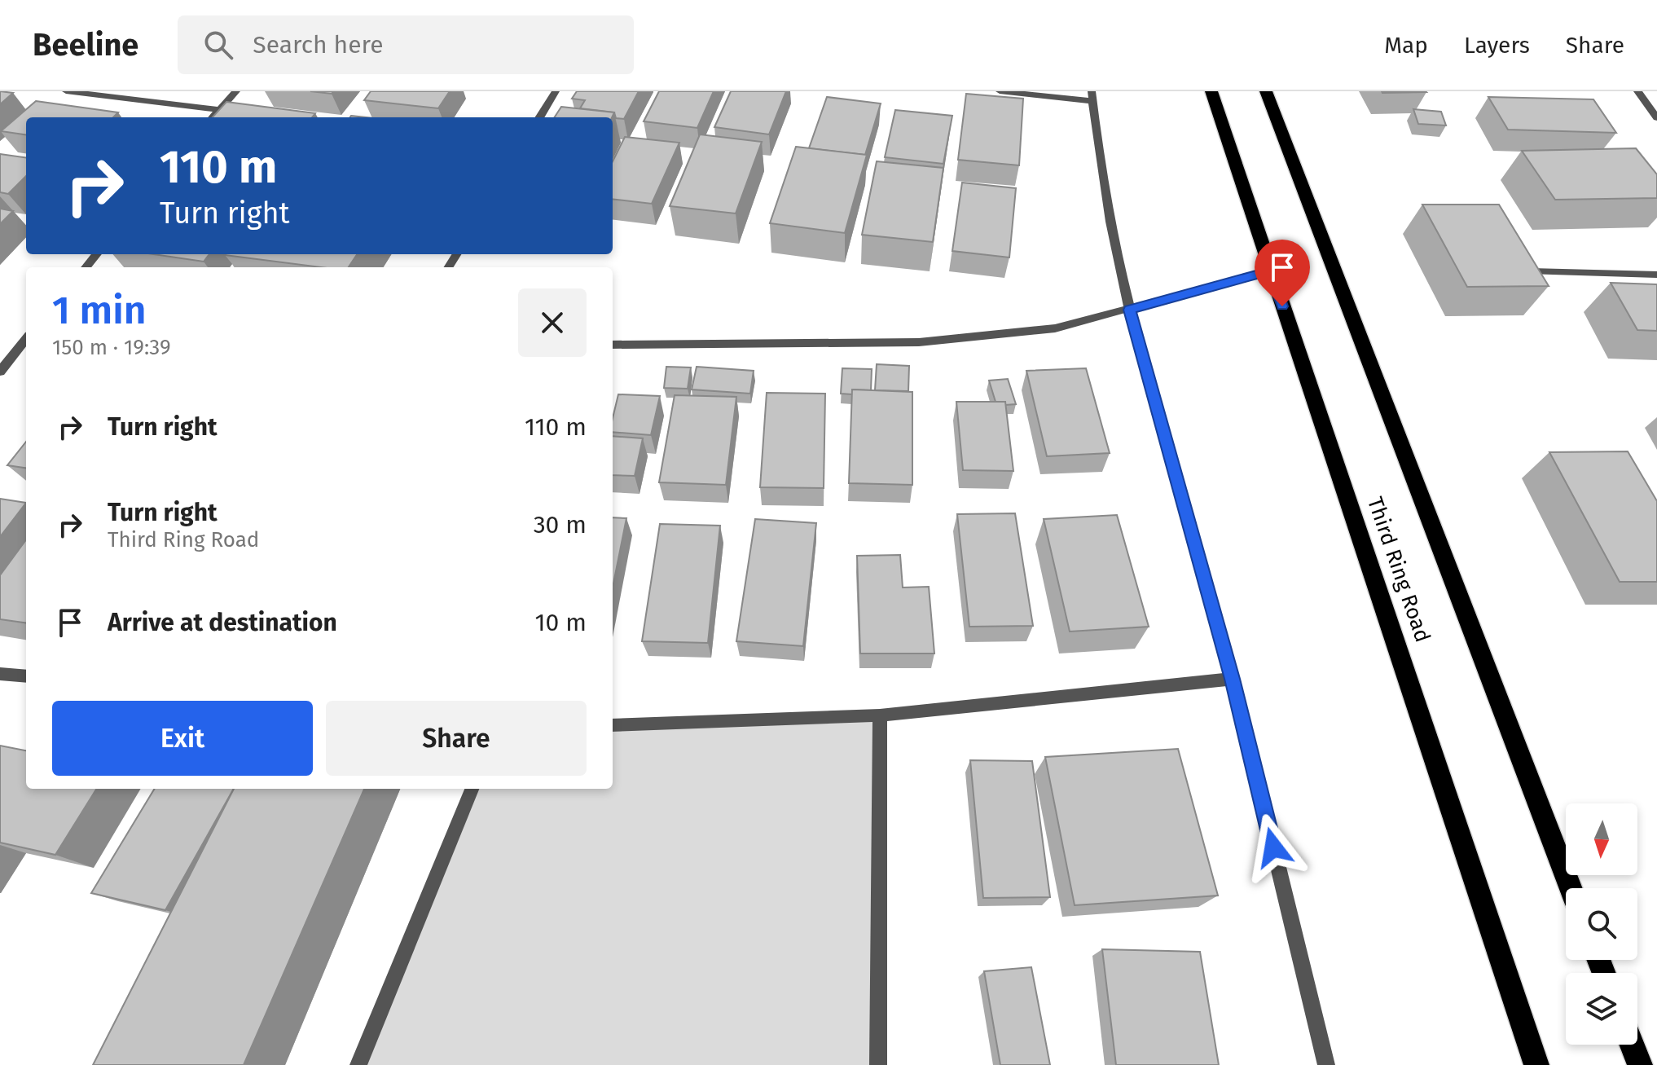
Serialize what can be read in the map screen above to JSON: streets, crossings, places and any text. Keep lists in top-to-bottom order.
{
  "streets": {
    "highway": ["Third Ring Road"]
  },
  "north": "bottom",
  "page": {
    "header": "Beeline",
    "search": "Search here",
    "nav": ["Map", "Layers", "Share"],
    "turn": ["110 m", "Turn right"],
    "heading": ["1 min", "150 m · 19:39"],
    "list": [
      {
        "name": "Turn right",
        "value": "110 m"
      },
      {
        "name": "Turn right",
        "note": "Third Ring Road",
        "value": "30 m"
      },
      {
        "name": "Arrive at destination",
        "value": "10 m"
      }
    ],
    "buttons": ["Exit", "Share"]
  }
}
